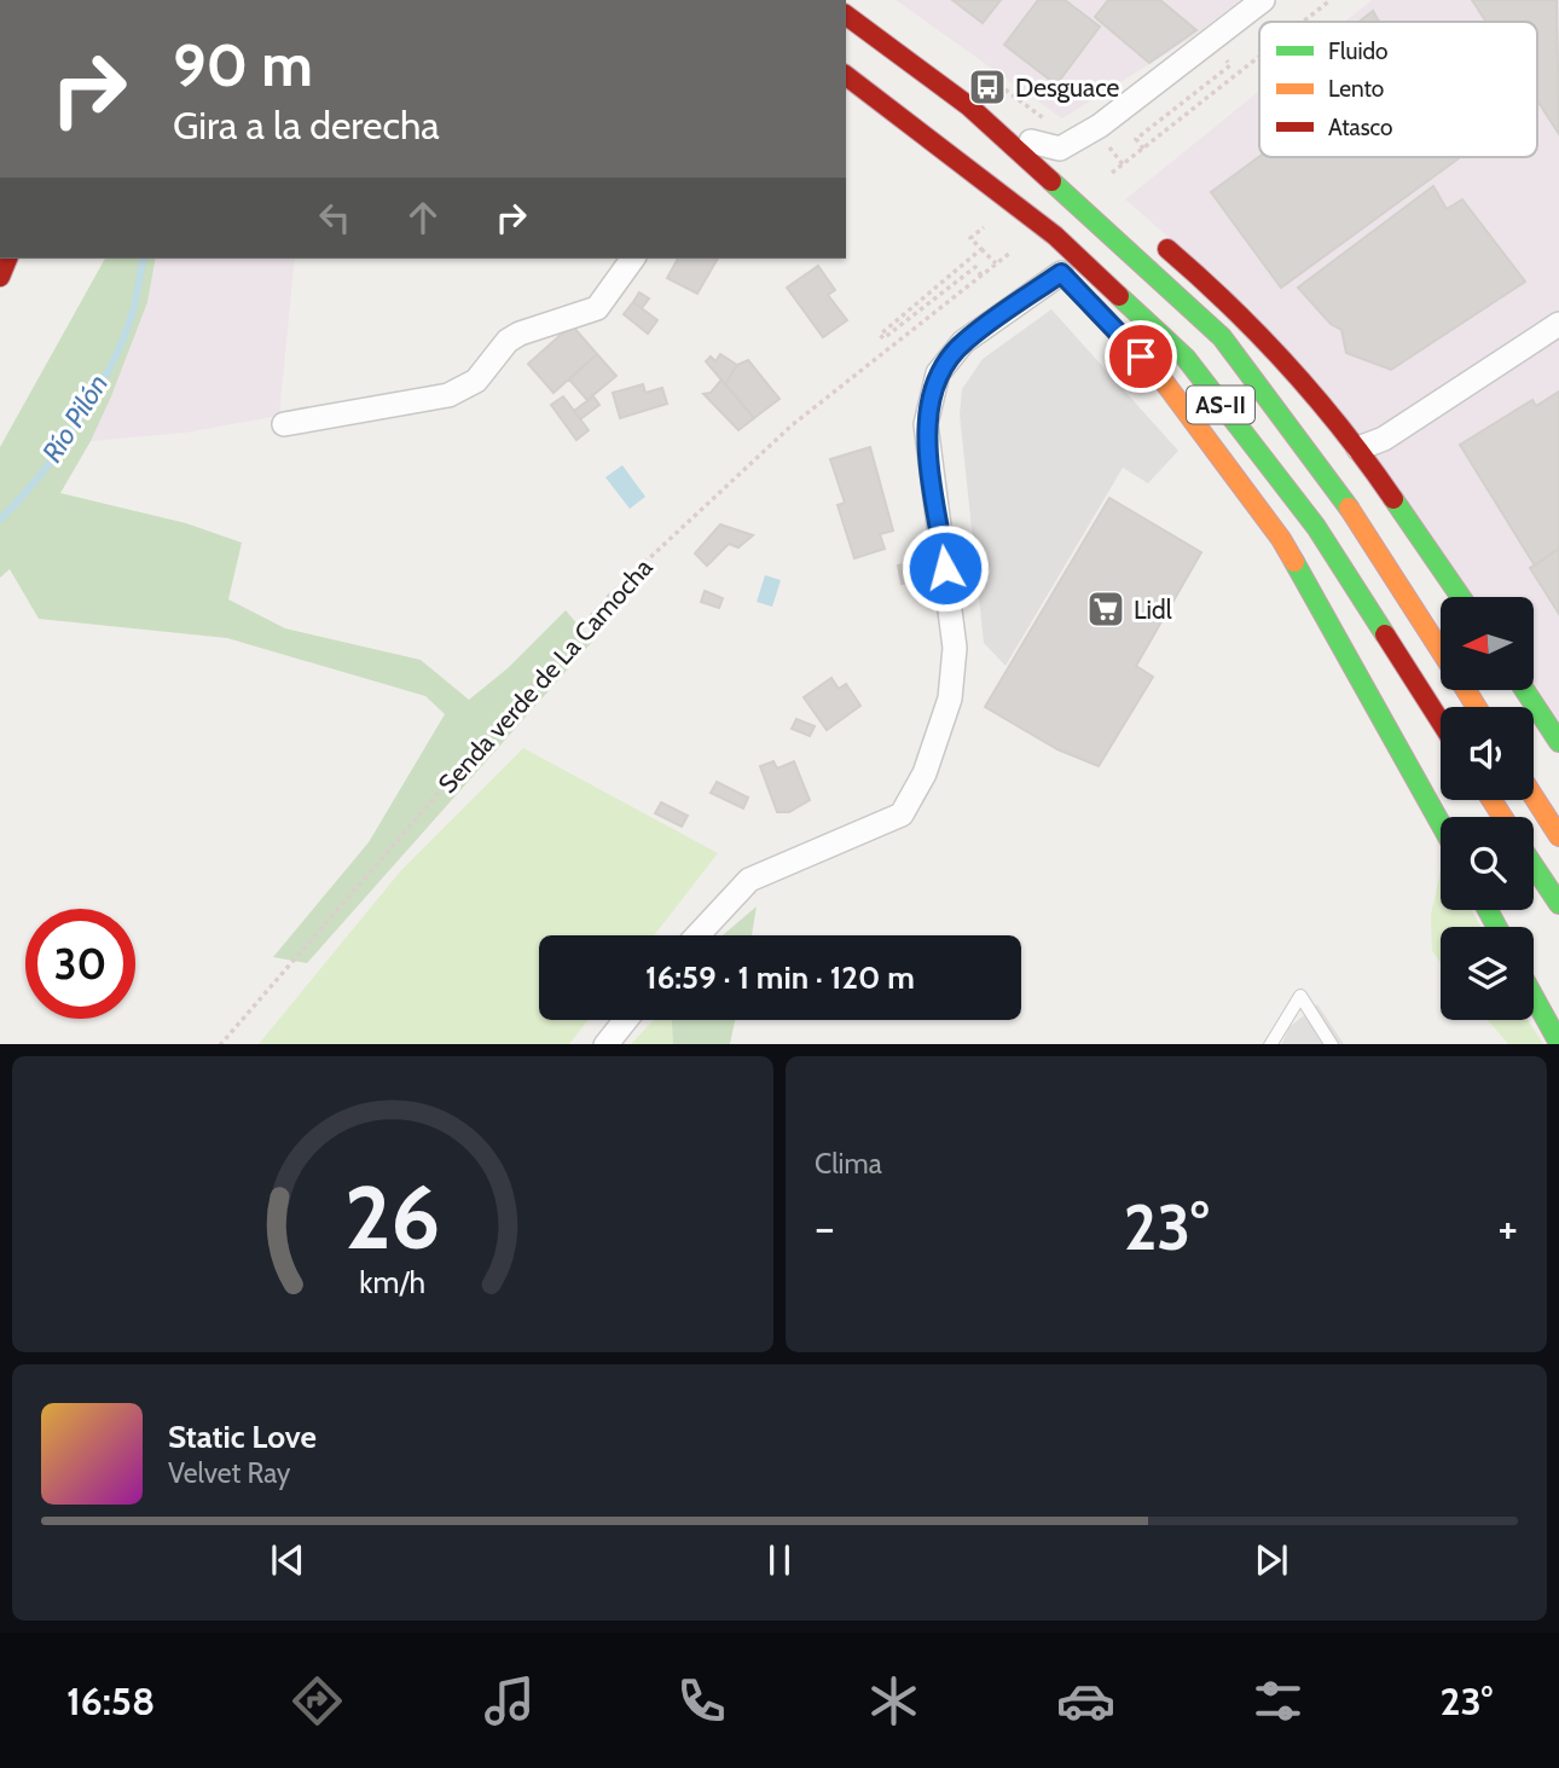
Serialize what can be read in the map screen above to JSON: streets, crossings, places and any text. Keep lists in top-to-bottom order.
{
  "streets": {
    "highway": ["AS-II"],
    "path": ["Senda verde de La Camocha"]
  },
  "water": ["Río Pilón"],
  "places": {
    "bus stop": ["Desguace"],
    "supermarket": ["Lidl"]
  },
  "legend": ["Fluido", "Lento", "Atasco"],
  "north": "left",
  "page": {
    "turn": ["90 m", "Gira a la derecha"],
    "limit": "30",
    "trip": "16:59 · 1 min · 120 m",
    "tile": "Clima",
    "heat": ["−", "23°", "+"],
    "song": ["Static Love", "Velvet Ray"],
    "tabs": ["16:58", "23°"],
    "gauge": ["26", "km/h"]
  }
}
